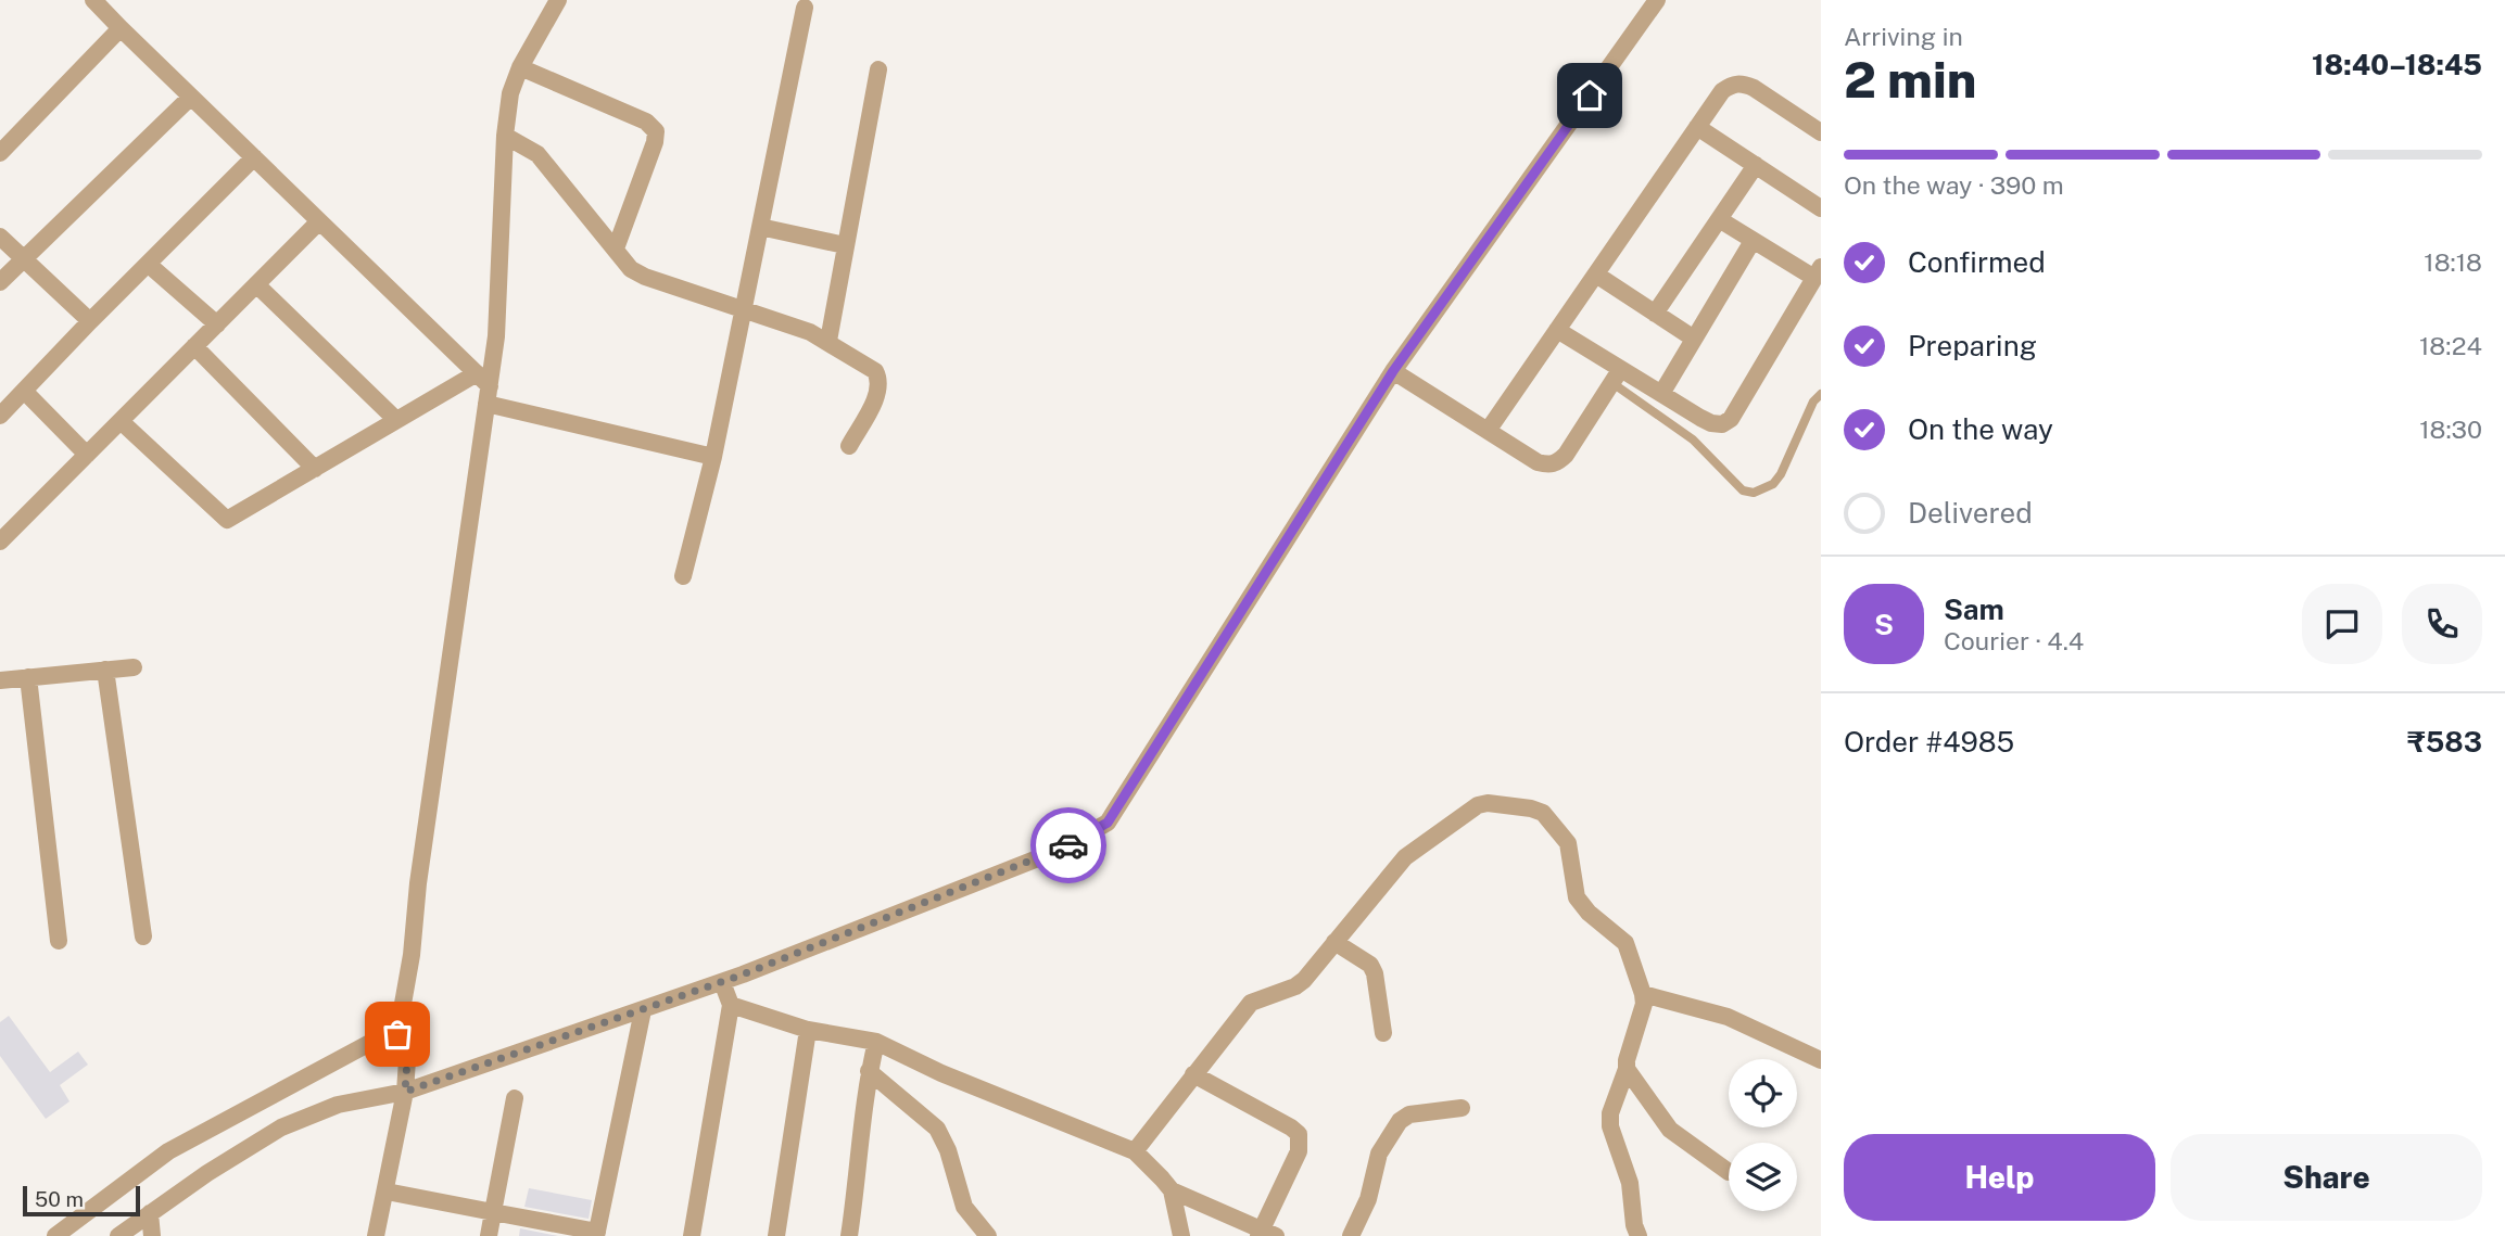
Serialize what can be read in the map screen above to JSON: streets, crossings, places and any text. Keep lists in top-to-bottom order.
{
  "scale_bar": "50 m",
  "page": {
    "heading": ["2 min", "Arriving in", "18:40–18:45"],
    "panel": [
      "Sam",
      "Courier · 4.4",
      "Order #4985",
      "₹583"
    ],
    "bar": "On the way · 390 m",
    "list": [
      ["Confirmed", "18:18"],
      ["Preparing", "18:24"],
      ["On the way", "18:30"],
      "Delivered"
    ],
    "round": "S",
    "buttons": ["Help", "Share"],
    "scale": "50 m"
  }
}
